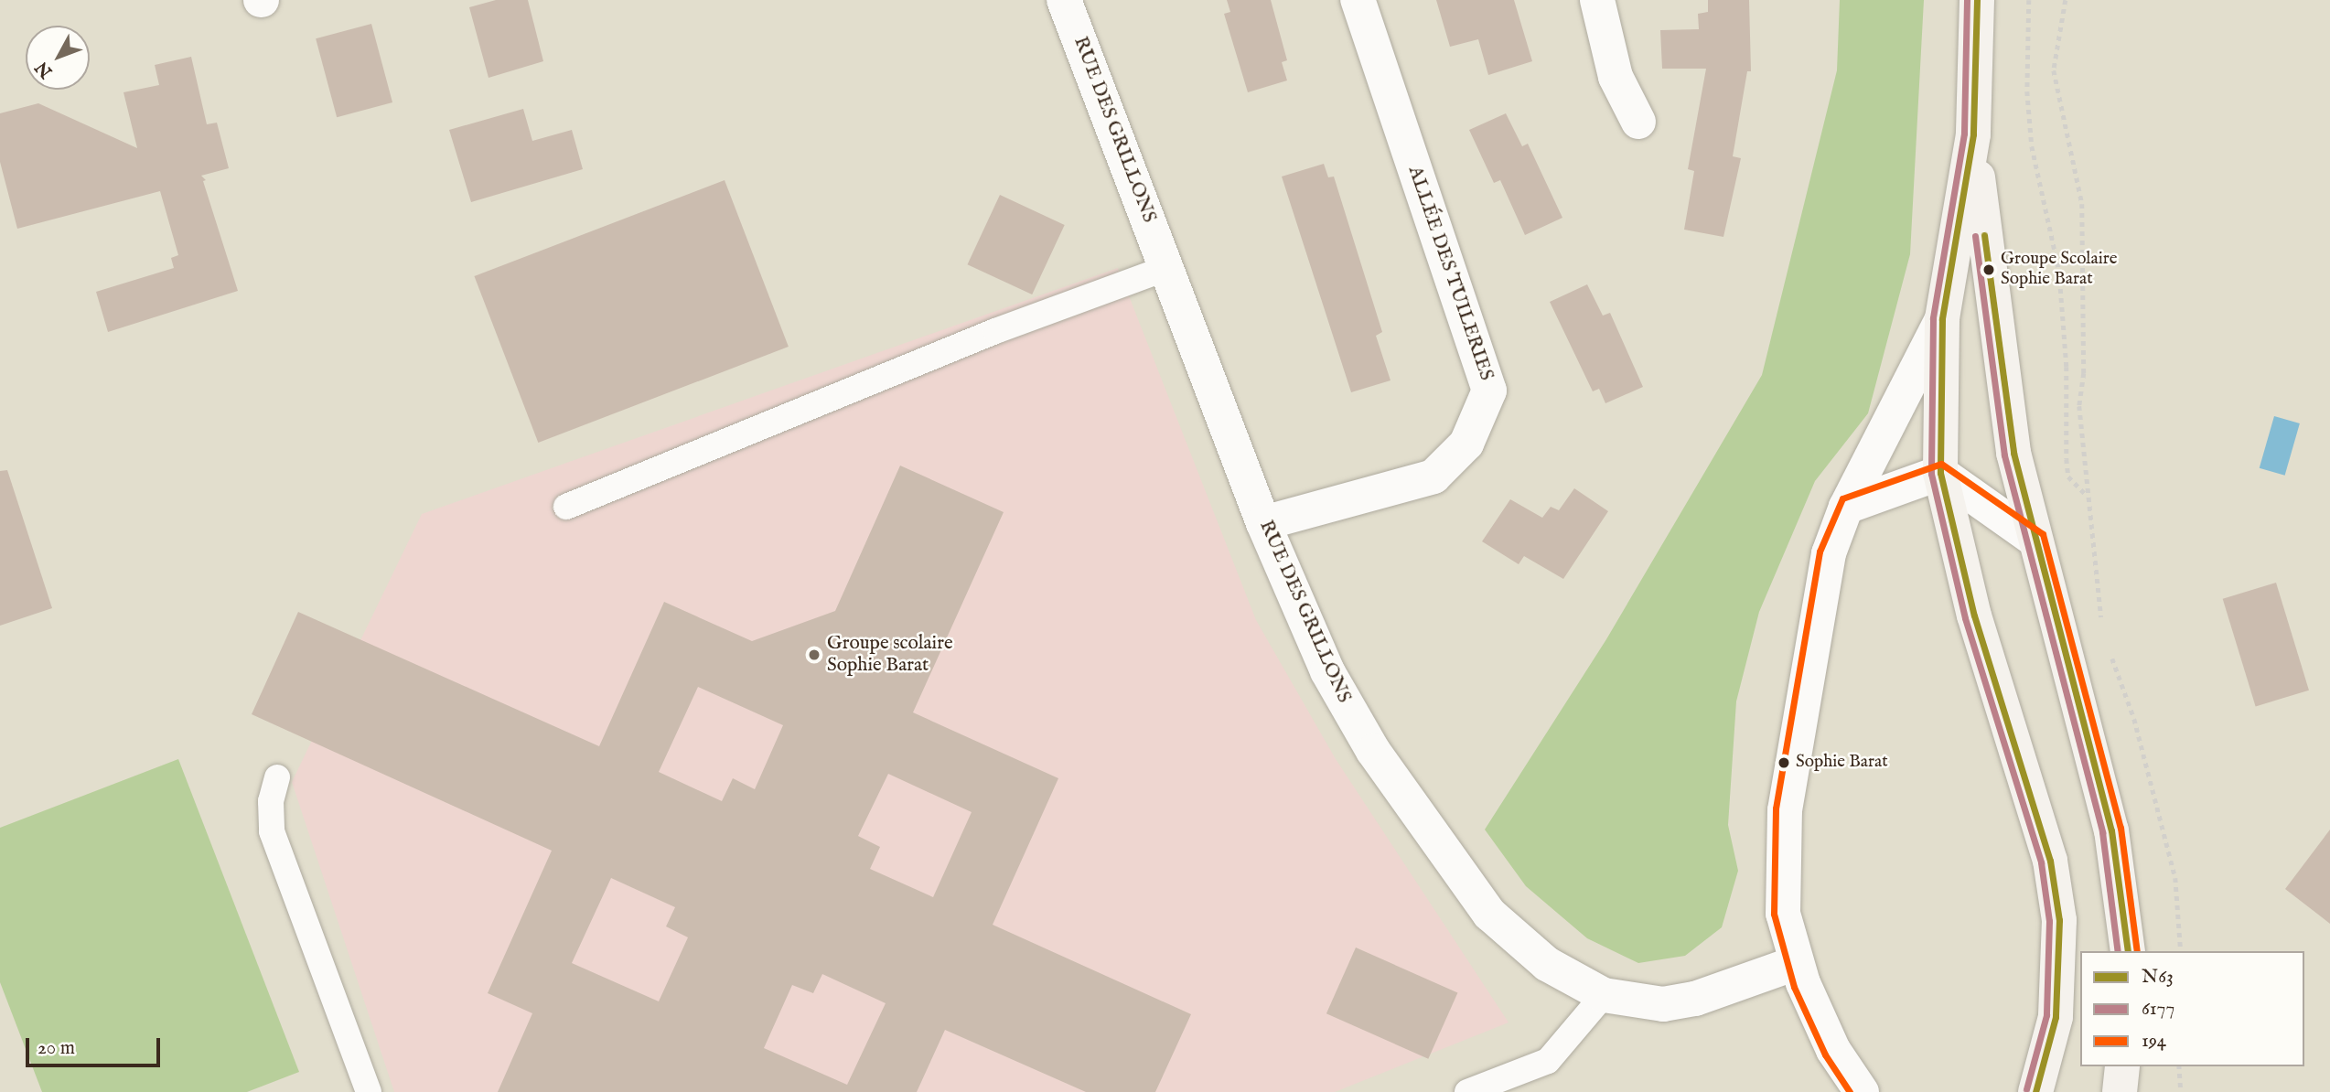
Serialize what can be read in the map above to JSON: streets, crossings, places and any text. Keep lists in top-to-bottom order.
{
  "streets": {
    "street": ["RUE DES GRILLONS", "ALLÉE DES TUILERIES"]
  },
  "crossings": [
    ["RUE DES GRILLONS", "ALLÉE DES TUILERIES"]
  ],
  "places": ["Groupe Scolaire Sophie Barat", "Groupe scolaire Sophie Barat", "Sophie Barat"],
  "lines": ["transit line N63", "transit line 6177", "transit line 194"],
  "legend": ["N63", "6177", "194"],
  "scale_bar": "20 m",
  "north": "bottom left"
}
